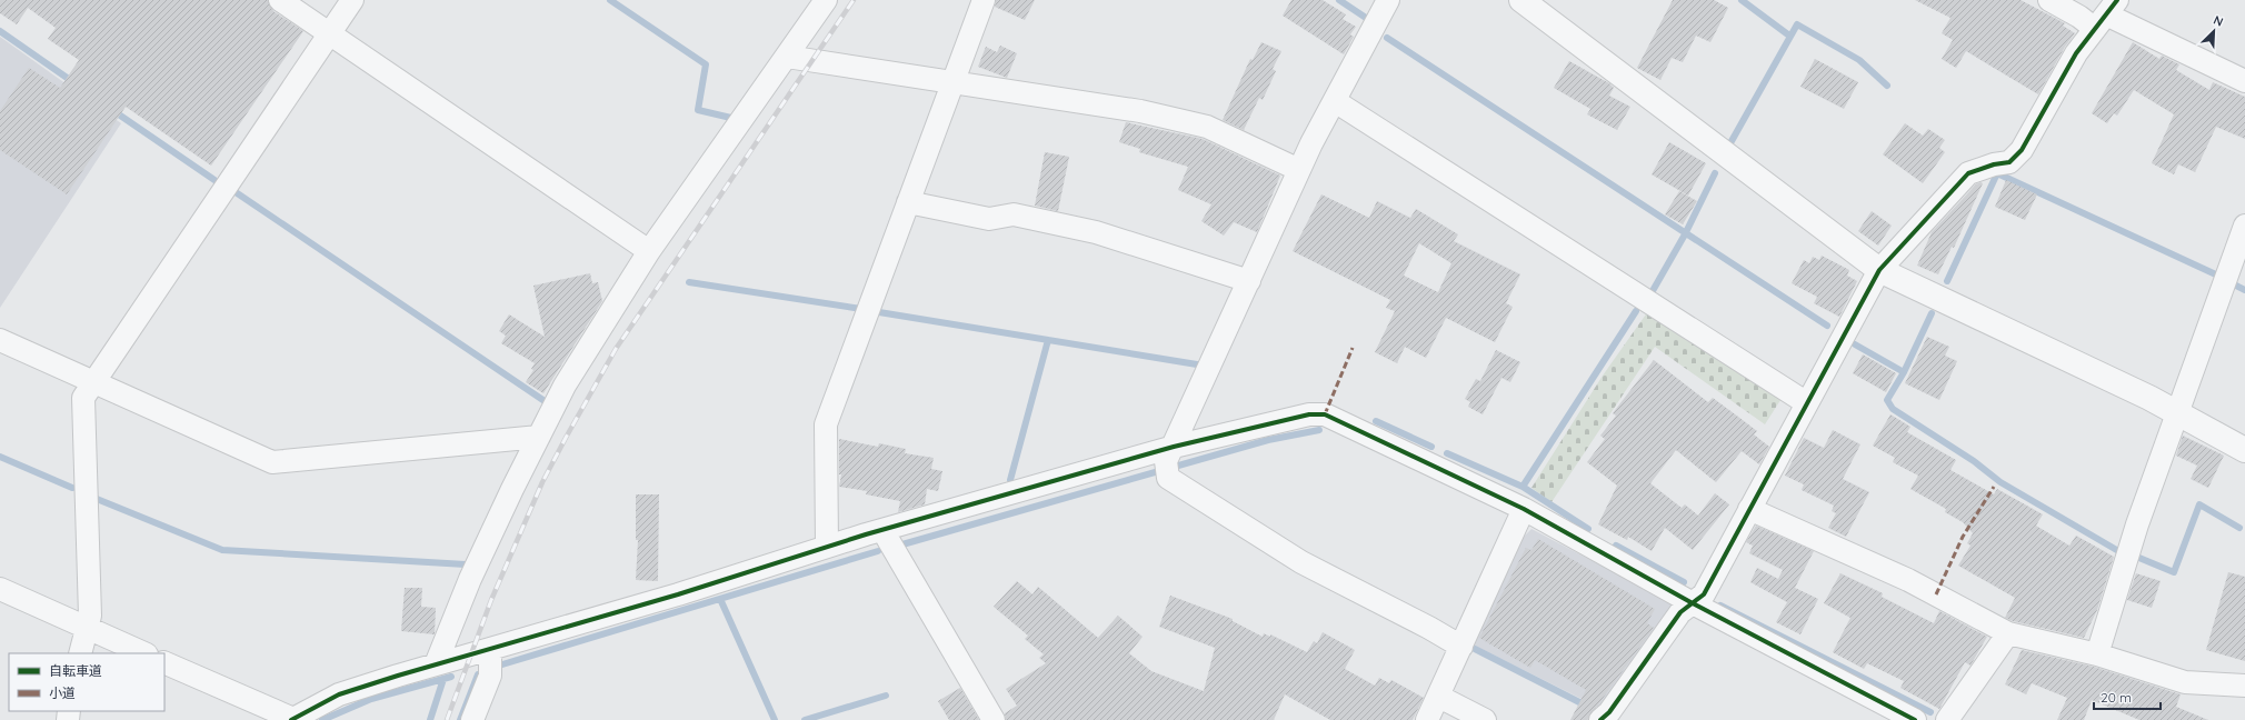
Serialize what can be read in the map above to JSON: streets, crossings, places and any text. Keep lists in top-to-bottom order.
{
  "legend": ["自転車道", "小道"],
  "scale_bar": "20 m",
  "north": "top right"
}
